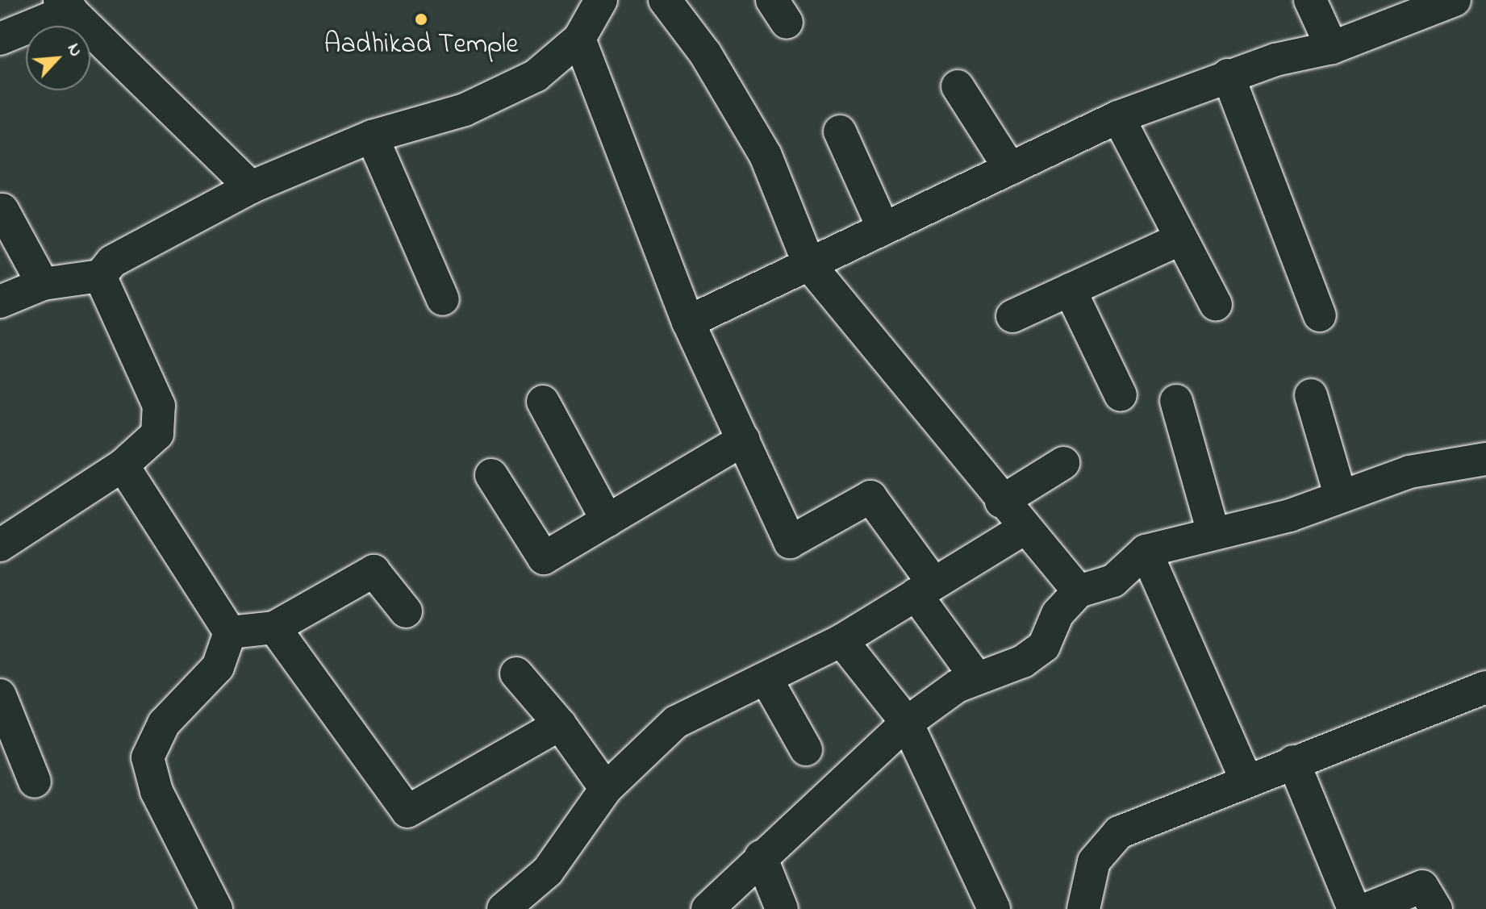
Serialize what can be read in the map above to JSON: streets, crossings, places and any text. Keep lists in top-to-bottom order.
{
  "places": ["Aadhikad Temple"],
  "north": "top right"
}
